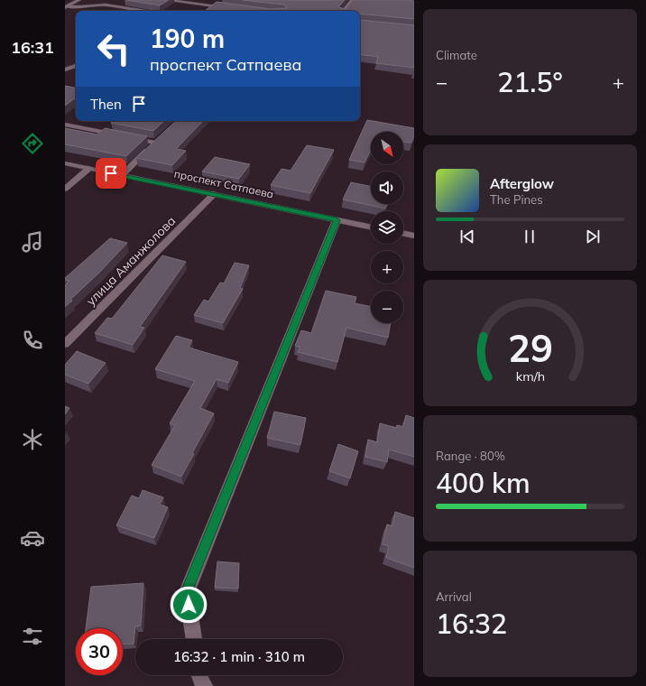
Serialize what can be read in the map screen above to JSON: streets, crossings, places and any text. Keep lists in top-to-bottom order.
{
  "streets": {
    "street": ["проспект Сатпаева", "улица Аманжолова"]
  },
  "crossings": [
    ["проспект Сатпаева", "улица Аманжолова"]
  ],
  "north": "bottom right",
  "page": {
    "tabs": "16:31",
    "tile": [
      "Climate",
      ["Range · 80%", "400 km"],
      ["Arrival", "16:32"]
    ],
    "turn": ["190 m", "проспект Сатпаева"],
    "heat": ["−", "21.5°", "+"],
    "then": "Then",
    "map_buttons": ["+", "−"],
    "song": ["Afterglow", "The Pines"],
    "limit": "30",
    "trip": "16:32 · 1 min · 310 m",
    "gauge": ["29", "km/h"]
  }
}
